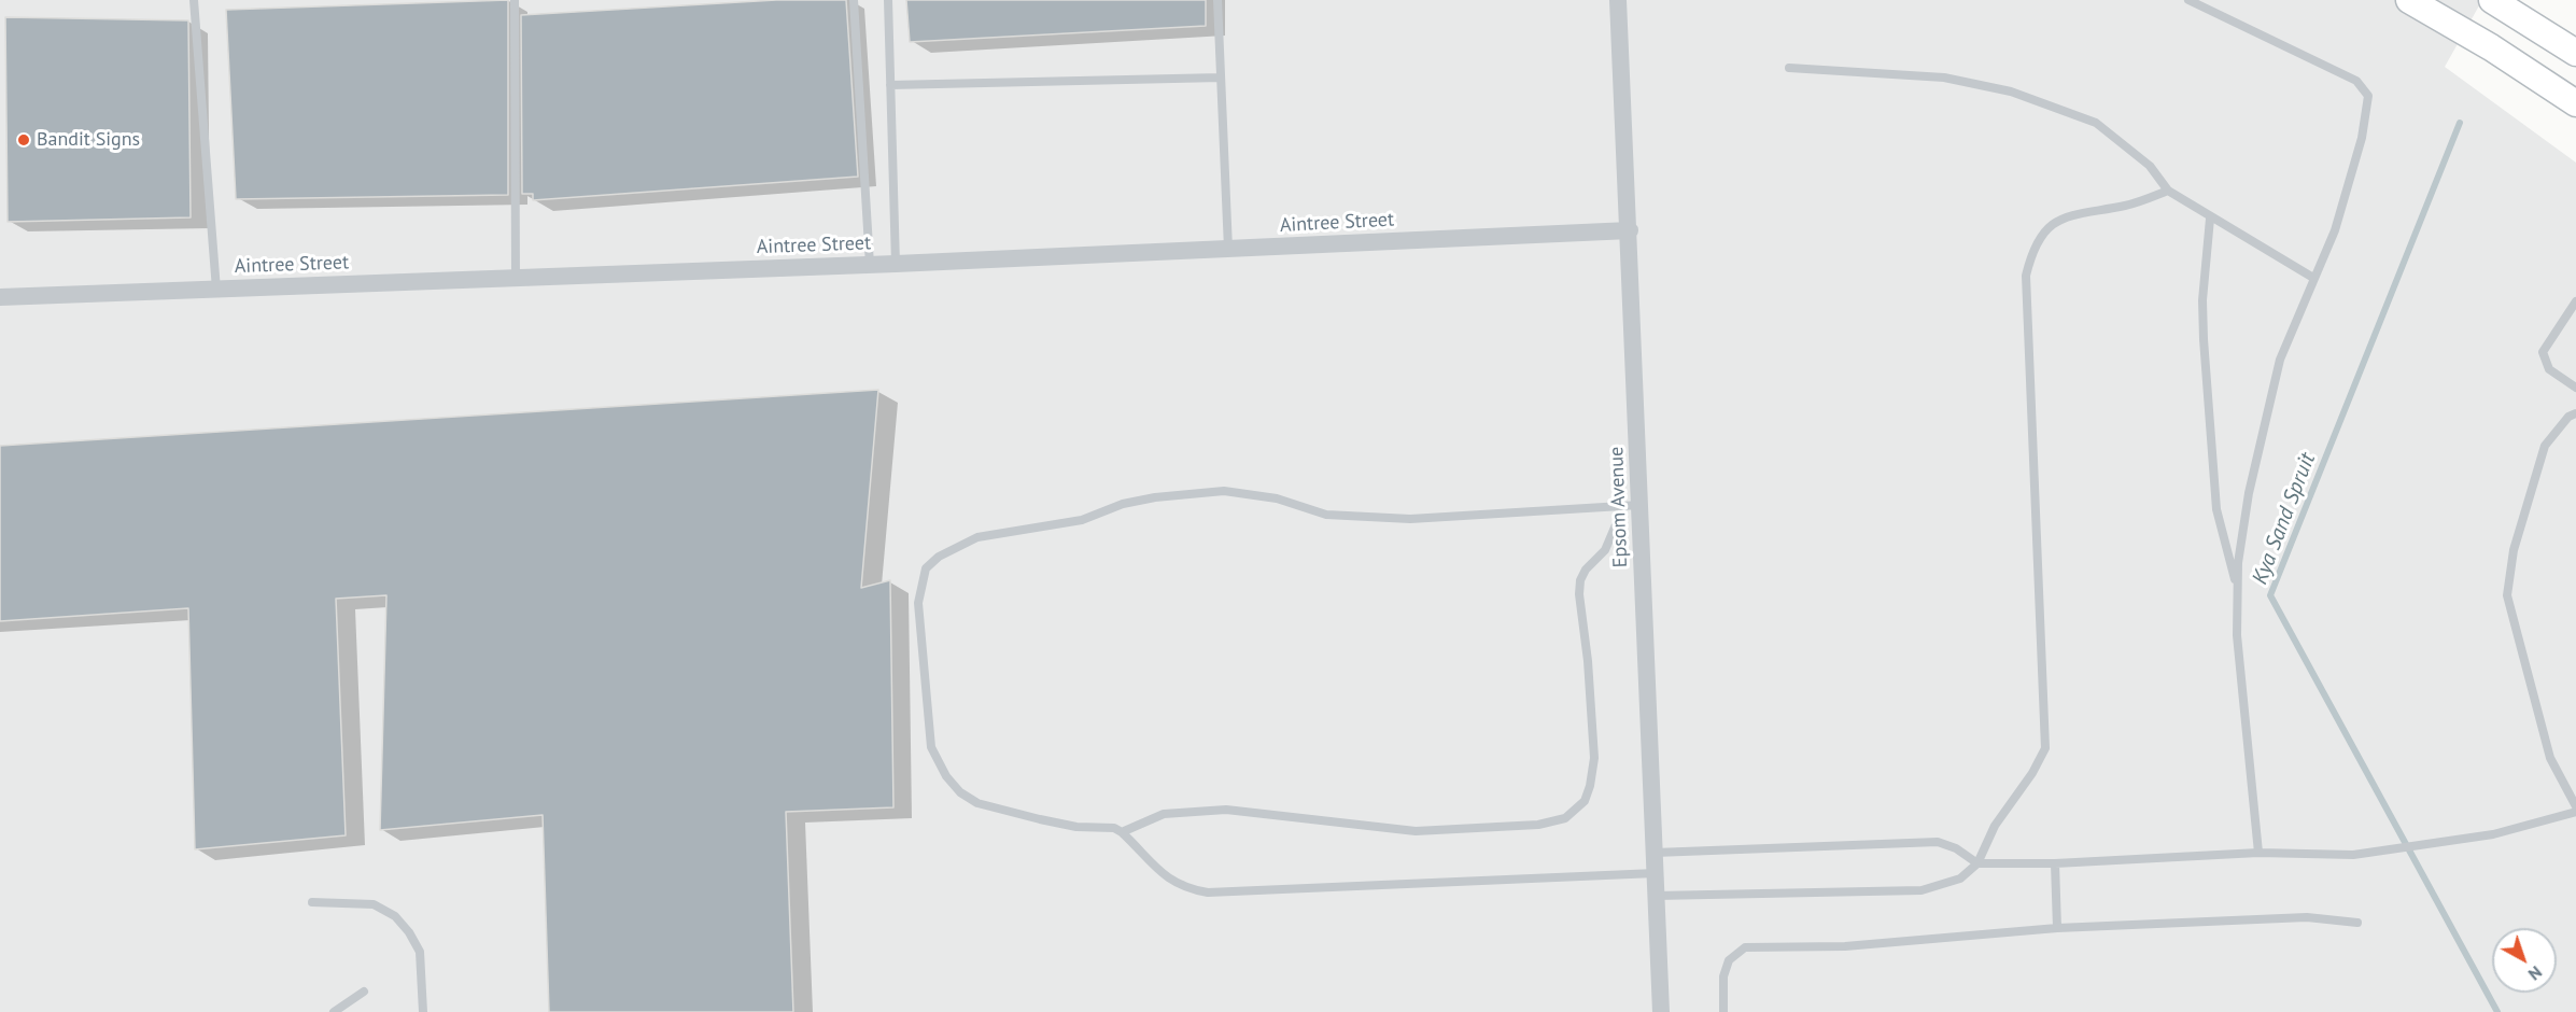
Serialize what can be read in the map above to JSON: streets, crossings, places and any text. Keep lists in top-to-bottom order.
{
  "streets": {
    "street": ["Aintree Street", "Epsom Avenue"]
  },
  "crossings": [
    ["Aintree Street", "Epsom Avenue"]
  ],
  "water": ["Kya Sand Spruit"],
  "places": ["Bandit Signs"],
  "north": "bottom right"
}
